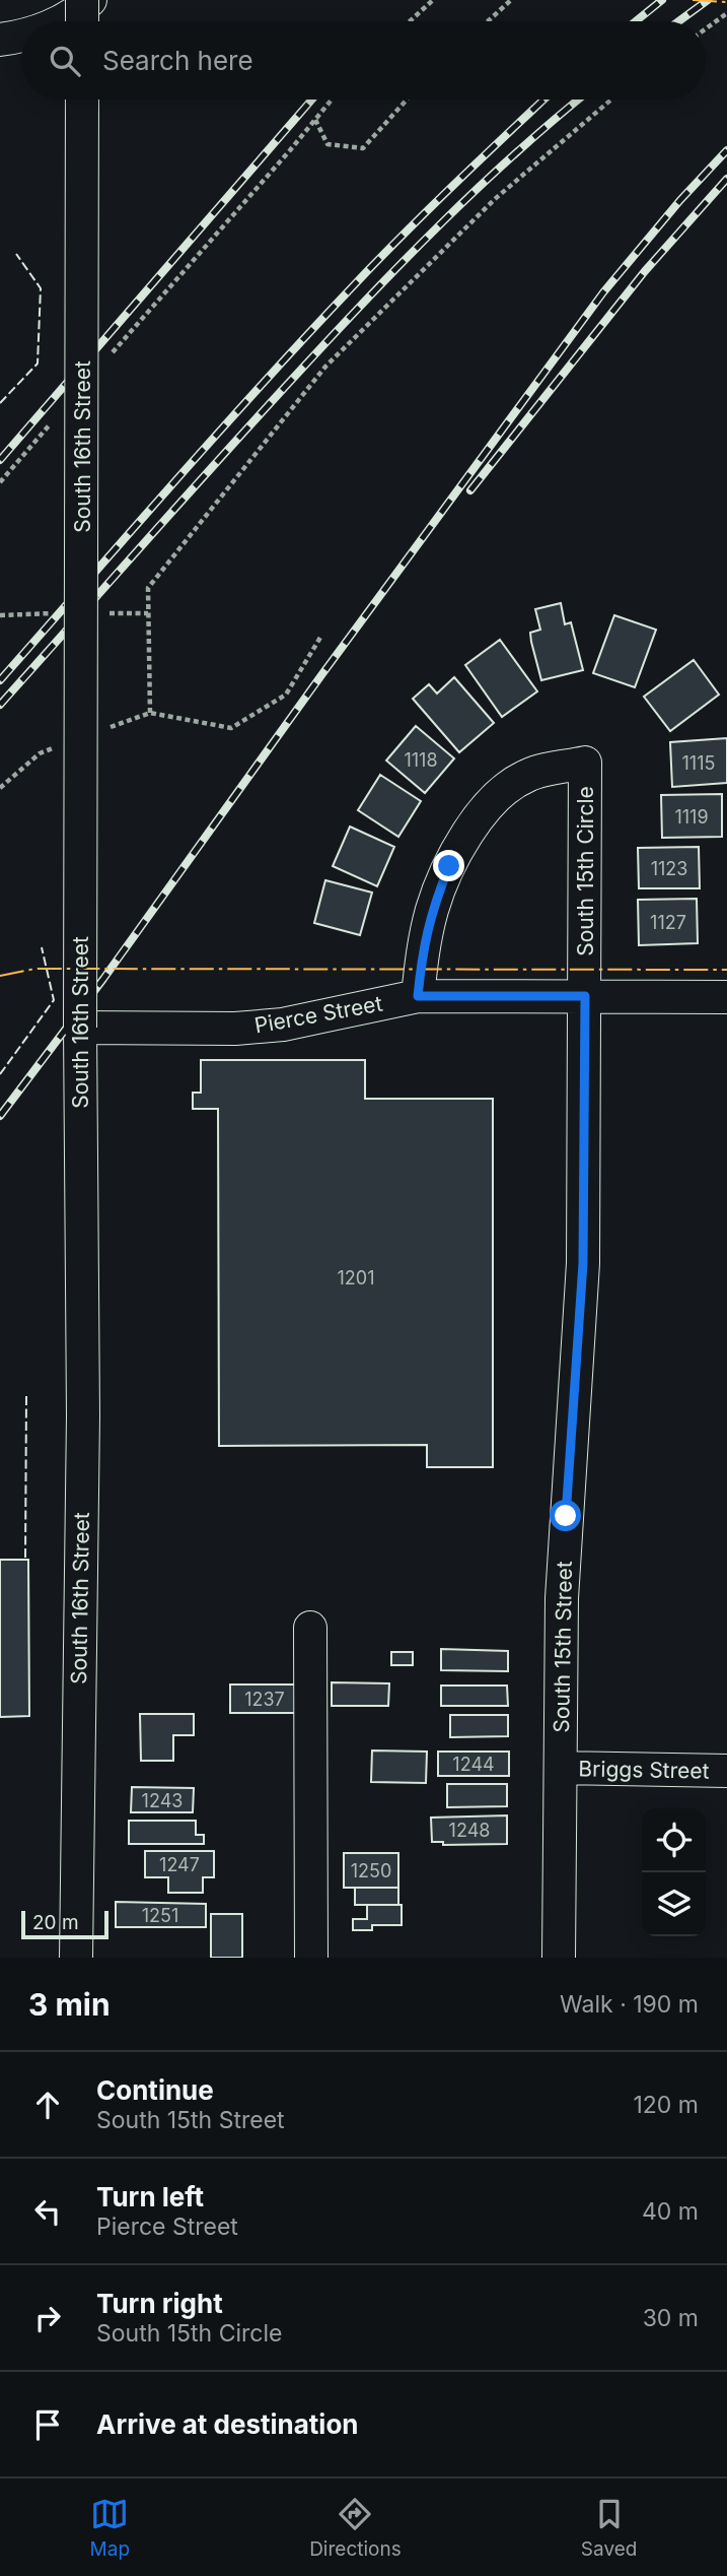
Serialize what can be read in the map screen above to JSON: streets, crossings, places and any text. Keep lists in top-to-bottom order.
{
  "streets": {
    "street": [
      "South 16th Street",
      "South 15th Circle",
      "Pierce Street",
      "South 15th Street",
      "Briggs Street"
    ]
  },
  "crossings": [
    ["South 16th Street", "Pierce Street"],
    ["South 15th Circle", "Pierce Street"],
    ["South 15th Circle", "South 15th Street"],
    ["Pierce Street", "South 15th Street"],
    ["South 15th Street", "Briggs Street"]
  ],
  "house_numbers": [
    "1118",
    "1115",
    "1119",
    "1123",
    "1127",
    "1201",
    "1237",
    "1244",
    "1243",
    "1248",
    "1247",
    "1250",
    "1251"
  ],
  "scale_bar": "20 m",
  "page": {
    "search": "Search here",
    "scale": "20 m",
    "heading": ["3 min", "Walk · 190 m"],
    "list": [
      ["Continue", "South 15th Street", "120 m"],
      ["Turn left", "Pierce Street", "40 m"],
      ["Turn right", "South 15th Circle", "30 m"],
      "Arrive at destination"
    ],
    "nav": ["Map", "Directions", "Saved"]
  }
}
